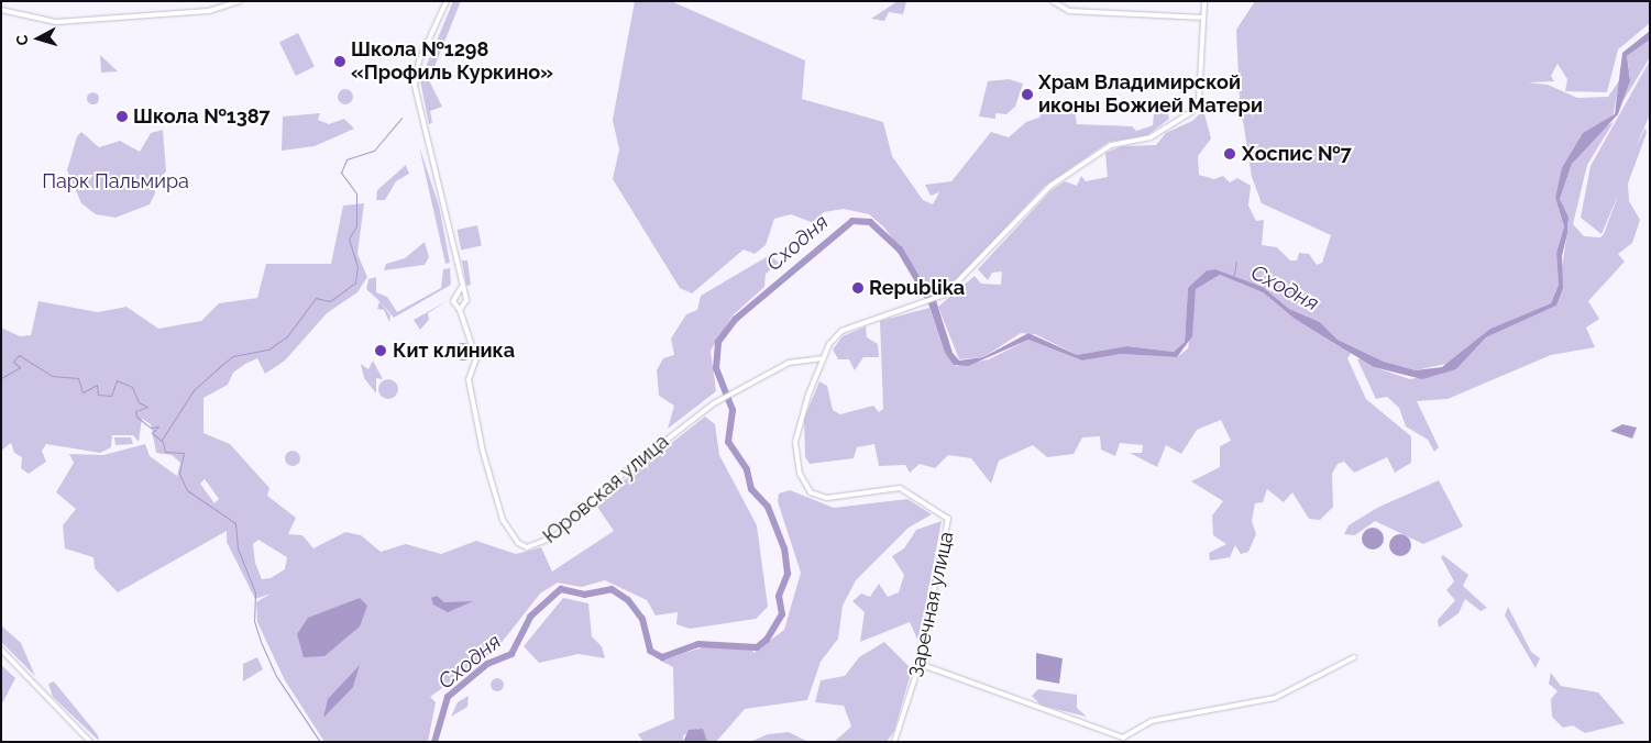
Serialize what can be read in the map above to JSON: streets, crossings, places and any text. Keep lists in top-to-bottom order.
{
  "streets": {
    "street": ["Юровская улица", "Заречная улица"]
  },
  "crossings": [
    ["Юровская улица", "Заречная улица"]
  ],
  "water": ["Сходня"],
  "parks": ["Парк Пальмира"],
  "places": [
    "Школа №1298 «Профиль Куркино»",
    "Храм Владимирской иконы Божией Матери",
    "Школа №1387",
    "Хоспис №7",
    "Republika",
    "Кит клиника"
  ],
  "north": "left"
}
